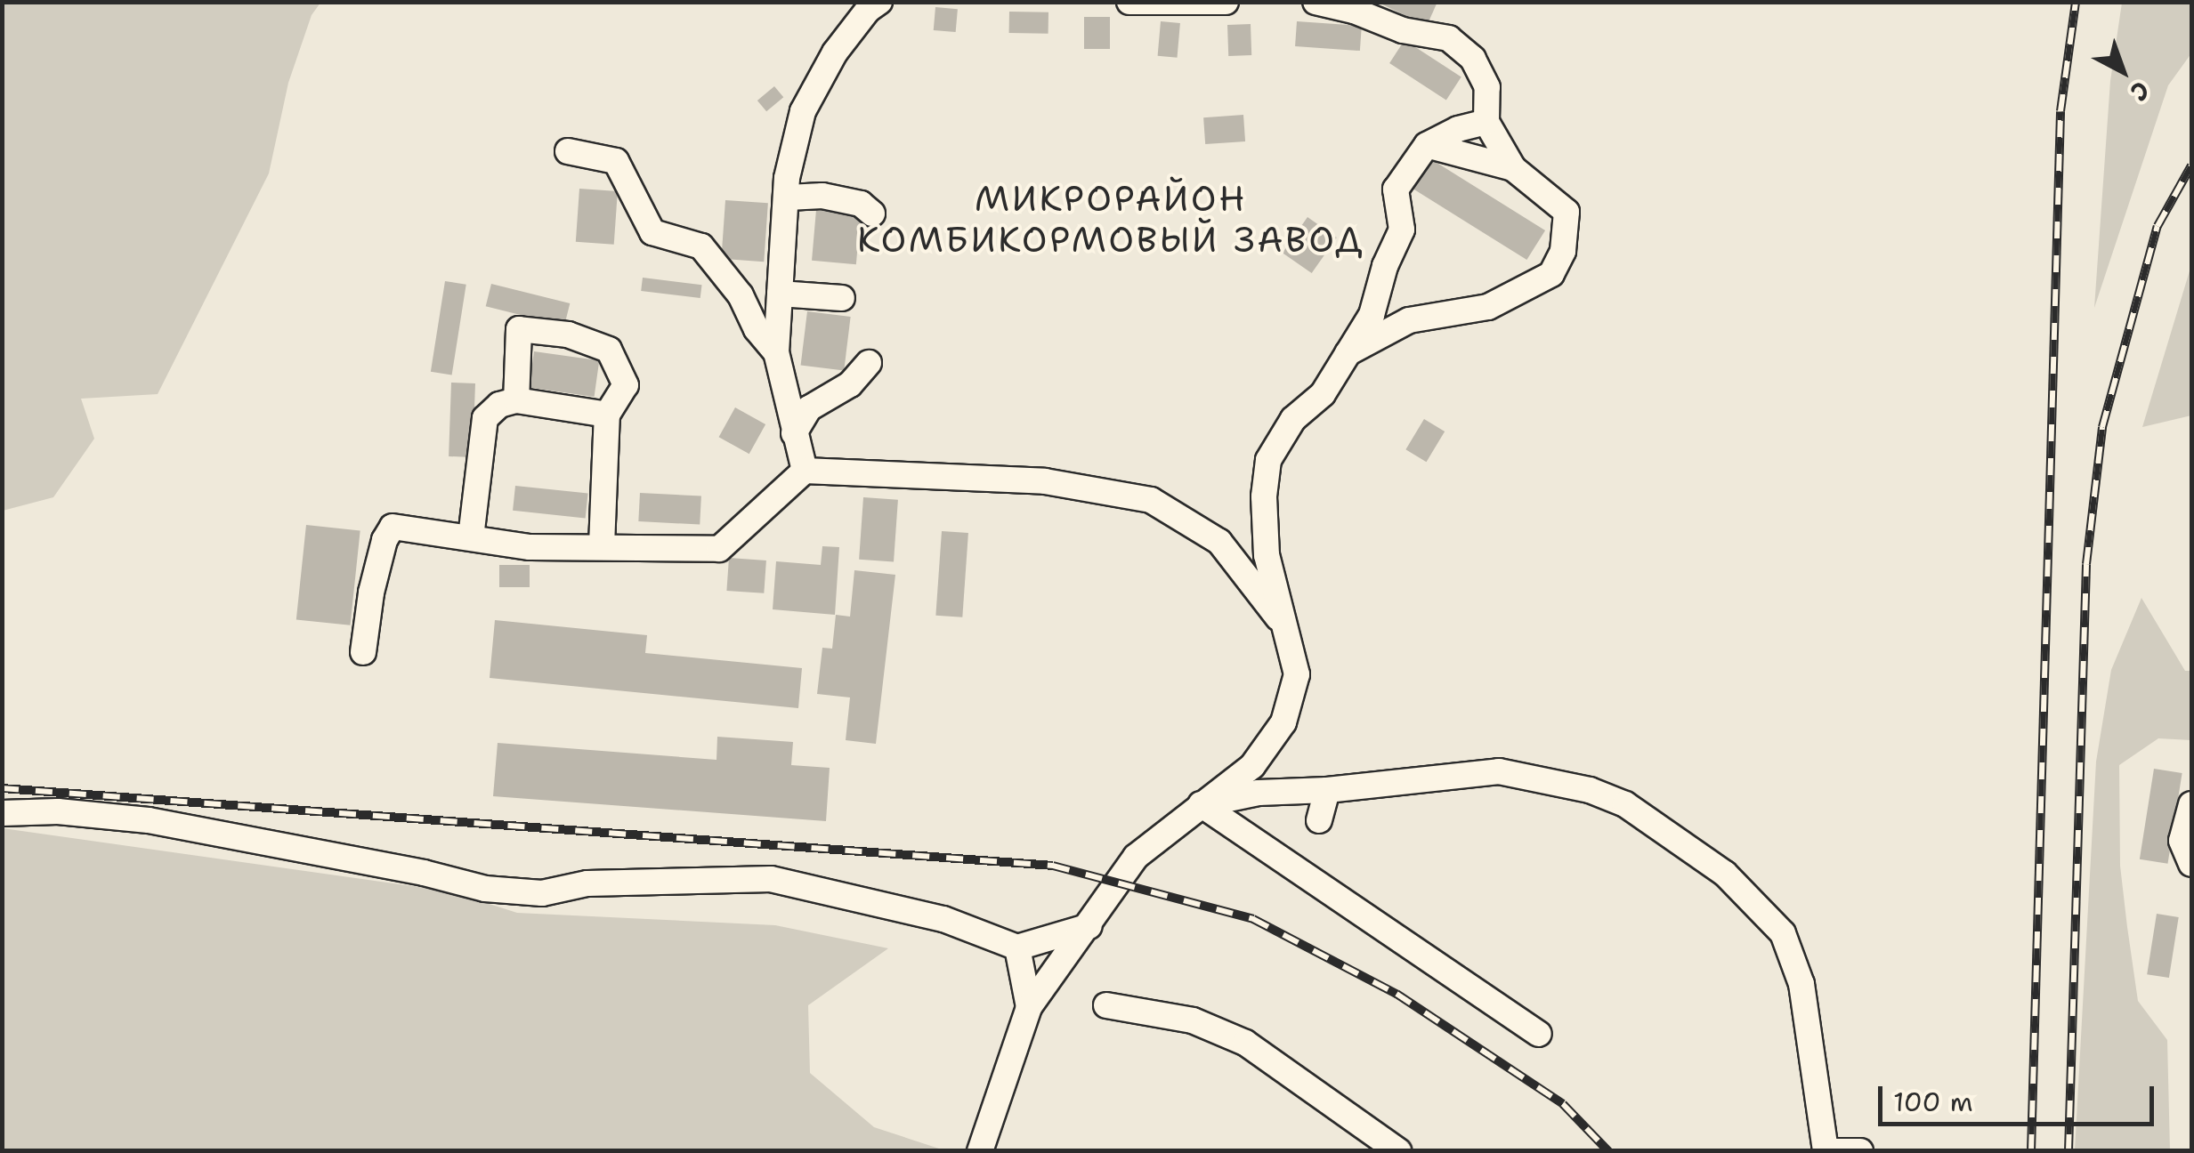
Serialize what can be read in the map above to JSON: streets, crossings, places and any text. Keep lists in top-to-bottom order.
{
  "districts": ["МИКРОРАЙОН КОМБИКОРМОВЫЙ ЗАВОД"],
  "scale_bar": "100 m",
  "north": "bottom right"
}
